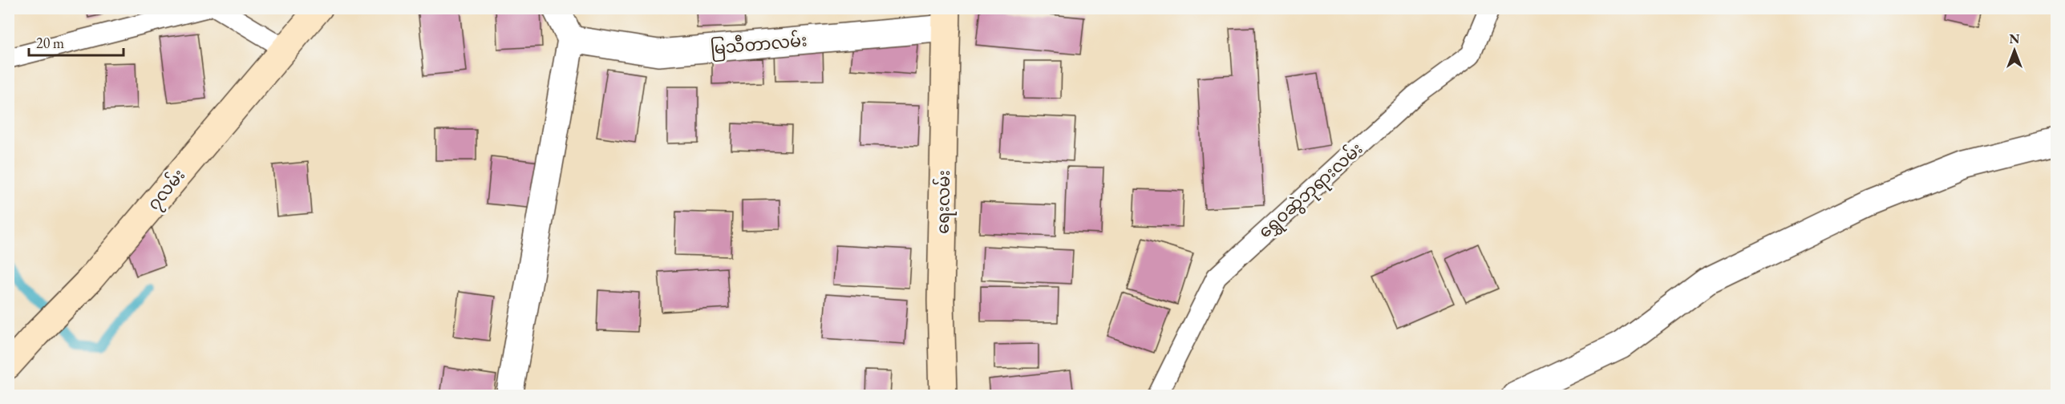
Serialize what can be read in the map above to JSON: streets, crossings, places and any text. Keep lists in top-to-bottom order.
{
  "streets": {
    "street": ["မြသီတာလမ်း", "၇လမ်း", "ရေးလမ်း"],
    "lane": ["ရွှေဝဆွဲဘုရားလမ်း"]
  },
  "crossings": [
    ["မြသီတာလမ်း", "ရေးလမ်း"]
  ],
  "scale_bar": "20 m",
  "north": "top"
}
